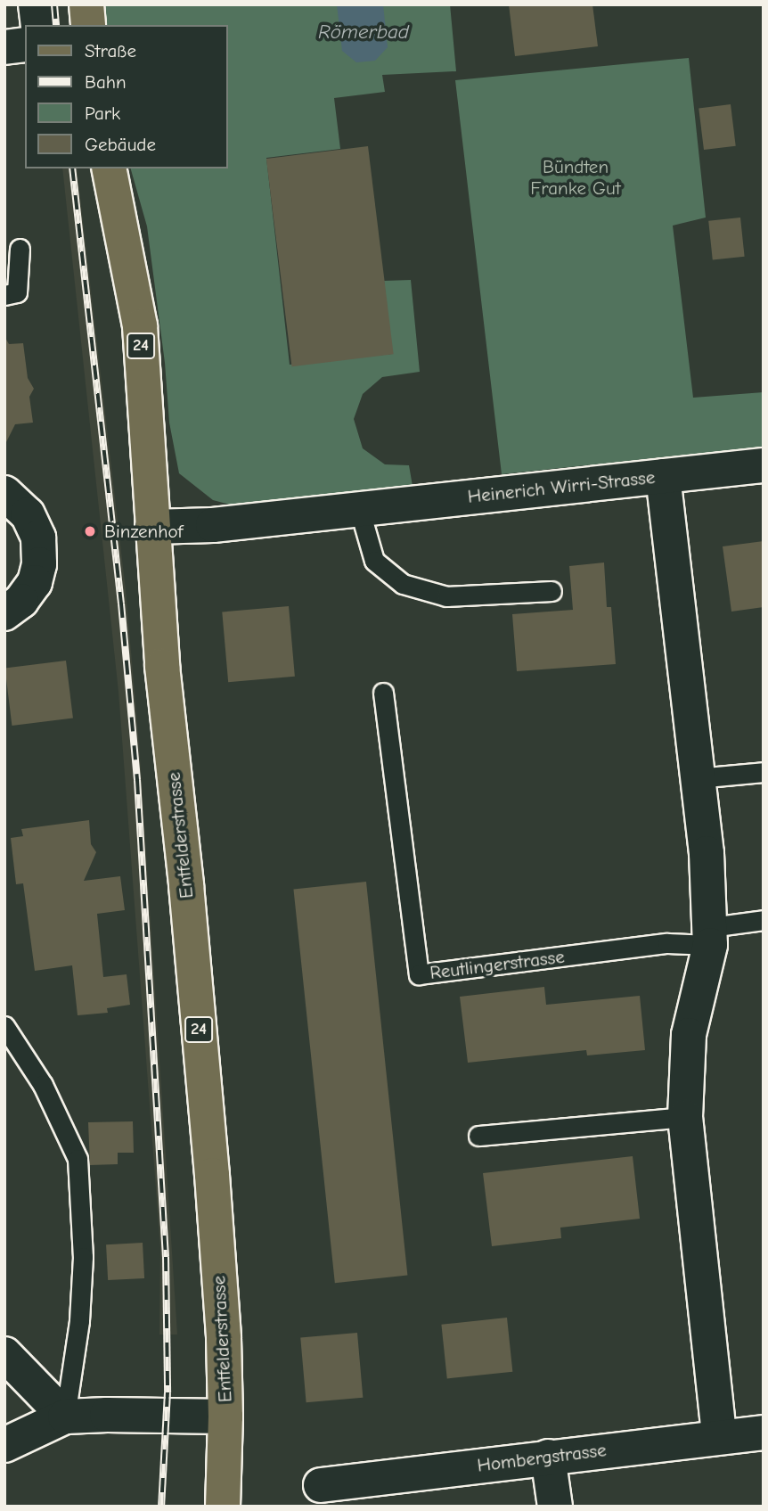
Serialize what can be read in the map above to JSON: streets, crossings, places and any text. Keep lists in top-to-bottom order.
{
  "streets": {
    "main road": ["24", "Entfelderstrasse"],
    "street": ["Heinerich Wirri-Strasse", "Hombergstrasse"],
    "lane": ["Reutlingerstrasse"]
  },
  "crossings": [
    ["Heinerich Wirri-Strasse", "Entfelderstrasse"]
  ],
  "water": ["Römerbad"],
  "parks": ["Bündten Franke Gut"],
  "places": ["Binzenhof"],
  "legend": [
    "Straße",
    "Bahn",
    "Park",
    "Gebäude"
  ]
}
